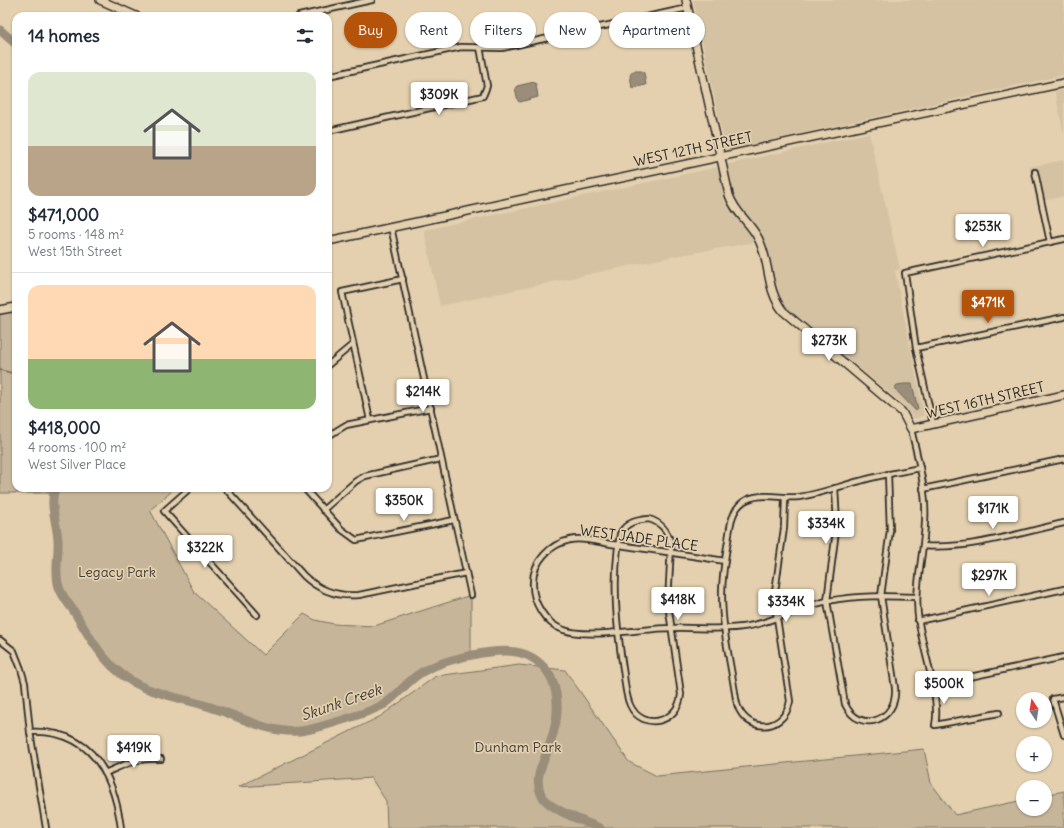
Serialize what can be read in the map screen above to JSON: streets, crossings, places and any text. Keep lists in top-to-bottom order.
{
  "streets": {
    "main road": ["WEST 12TH STREET", "WEST 16TH STREET"],
    "street": ["WEST JADE PLACE"]
  },
  "water": ["Skunk Creek"],
  "parks": ["Legacy Park", "Dunham Park"],
  "north": "top",
  "page": {
    "chip": [
      "Buy",
      "Rent",
      "Filters",
      "New",
      "Apartment"
    ],
    "heading": "14 homes",
    "list": [
      {
        "name": "$471,000",
        "note": "5 rooms · 148 m² · West 15th Street"
      },
      {
        "name": "$418,000",
        "note": "4 rooms · 100 m² · West Silver Place"
      }
    ],
    "price": [
      "$309K",
      "$253K",
      "$471K",
      "$273K",
      "$214K",
      "$350K",
      "$171K",
      "$334K",
      "$322K",
      "$297K",
      "$418K",
      "$334K",
      "$500K",
      "$419K"
    ],
    "map_buttons": ["+", "−"]
  }
}
